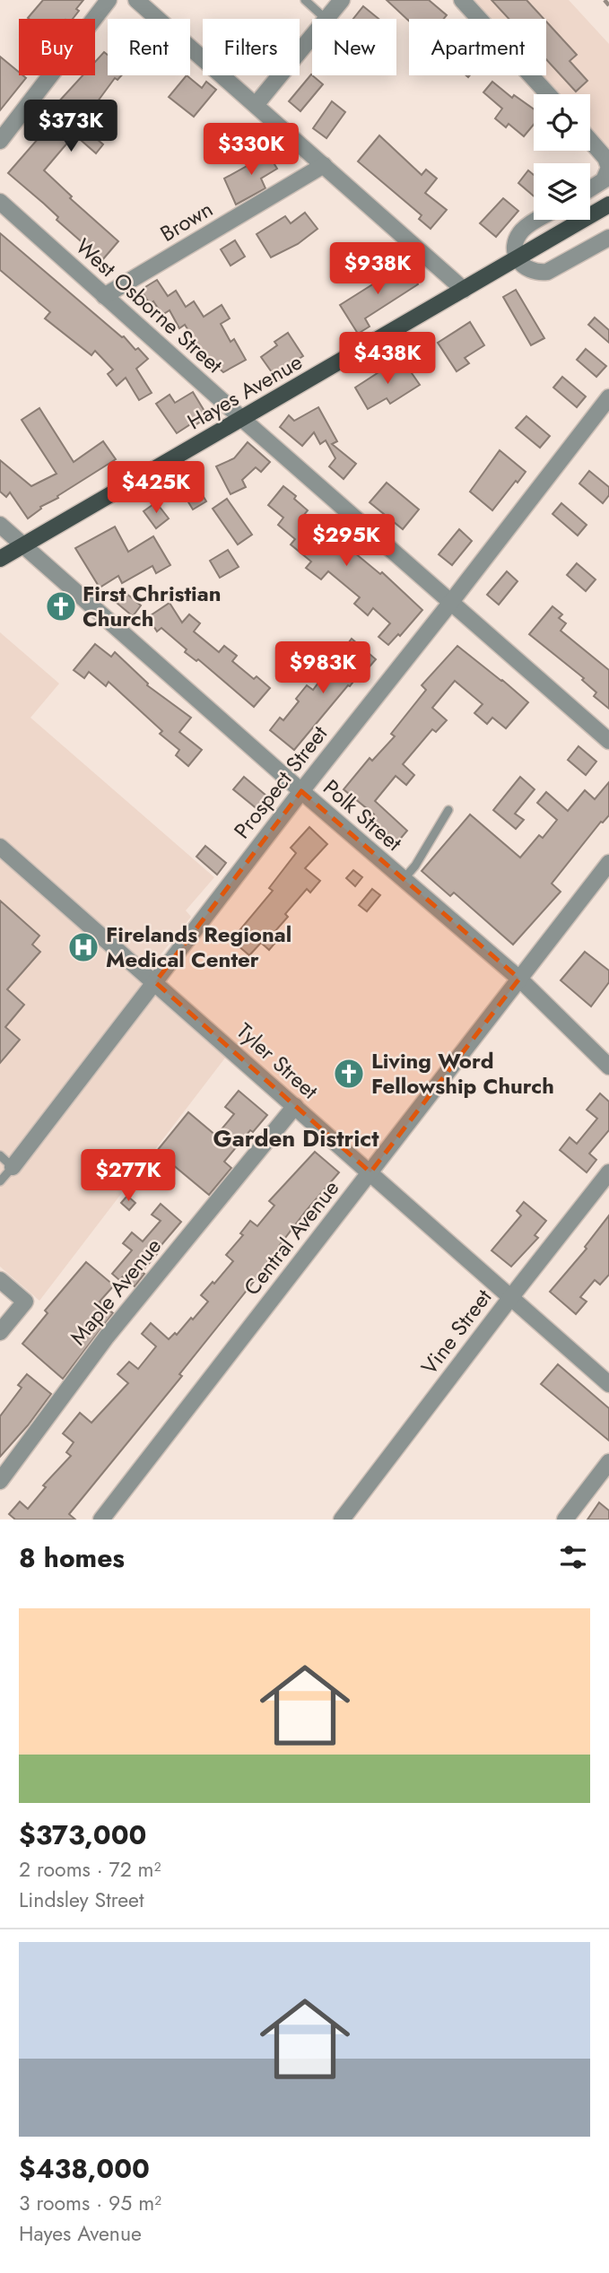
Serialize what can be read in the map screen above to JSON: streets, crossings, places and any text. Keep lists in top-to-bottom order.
{
  "streets": {
    "main road": ["Hayes Avenue"],
    "street": [
      "Brown",
      "West Osborne Street",
      "Prospect Street",
      "Polk Street",
      "Tyler Street",
      "Central Avenue",
      "Maple Avenue",
      "Vine Street"
    ]
  },
  "crossings": [
    ["Brown", "West Osborne Street"],
    ["West Osborne Street", "Hayes Avenue"],
    ["West Osborne Street", "Prospect Street"],
    ["Hayes Avenue", "Polk Street"],
    ["Prospect Street", "Polk Street"],
    ["Prospect Street", "Tyler Street"],
    ["Polk Street", "Central Avenue"],
    ["Tyler Street", "Central Avenue"],
    ["Tyler Street", "Maple Avenue"],
    ["Tyler Street", "Vine Street"]
  ],
  "districts": ["Garden District"],
  "places": {
    "church": ["First Christian Church", "Living Word Fellowship Church"],
    "hospital": ["Firelands Regional Medical Center"]
  },
  "page": {
    "chip": [
      "Buy",
      "Rent",
      "Filters",
      "New",
      "Apartment"
    ],
    "price": [
      "$373K",
      "$330K",
      "$938K",
      "$438K",
      "$425K",
      "$295K",
      "$983K",
      "$277K"
    ],
    "heading": "8 homes",
    "list": [
      {
        "name": "$373,000",
        "note": "2 rooms · 72 m² · Lindsley Street"
      },
      {
        "name": "$438,000",
        "note": "3 rooms · 95 m² · Hayes Avenue"
      }
    ]
  }
}
